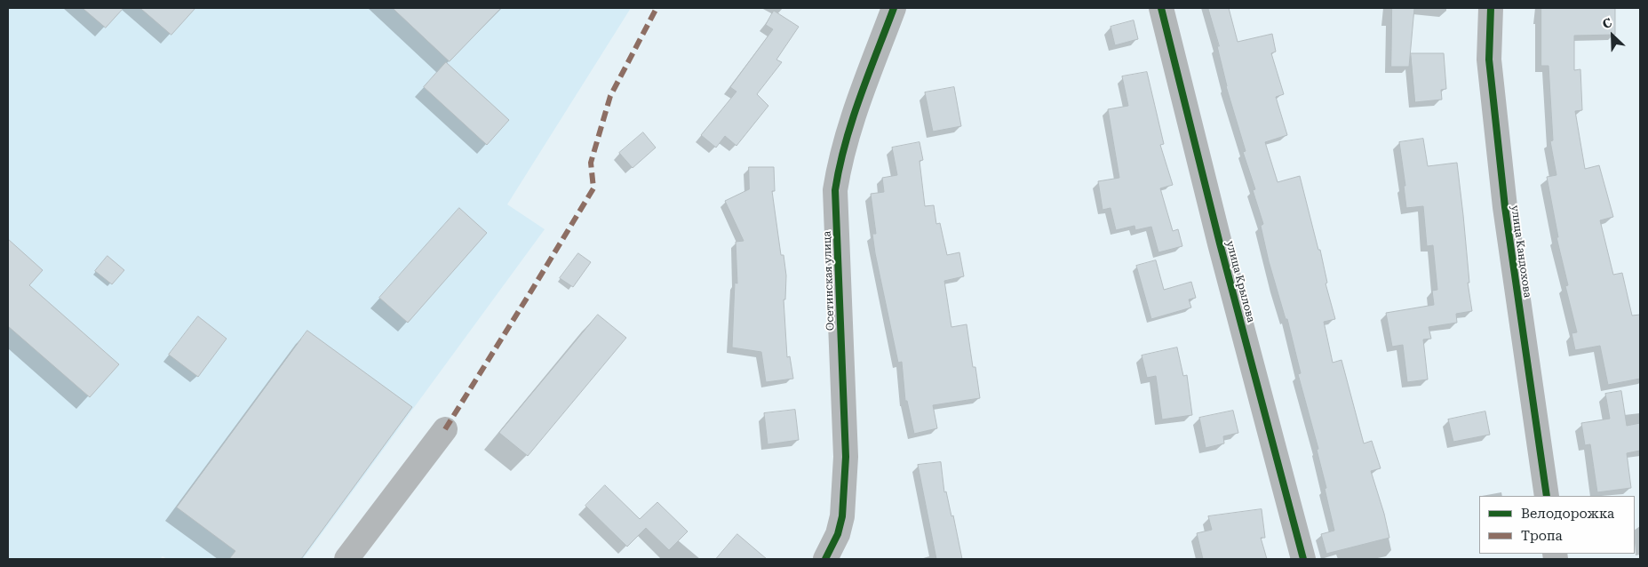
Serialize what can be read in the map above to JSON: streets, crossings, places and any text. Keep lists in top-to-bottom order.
{
  "streets": {
    "street": ["улица Кандохова", "Осетинская улица", "улица Крылова"]
  },
  "legend": ["Велодорожка", "Тропа"],
  "north": "top left"
}
